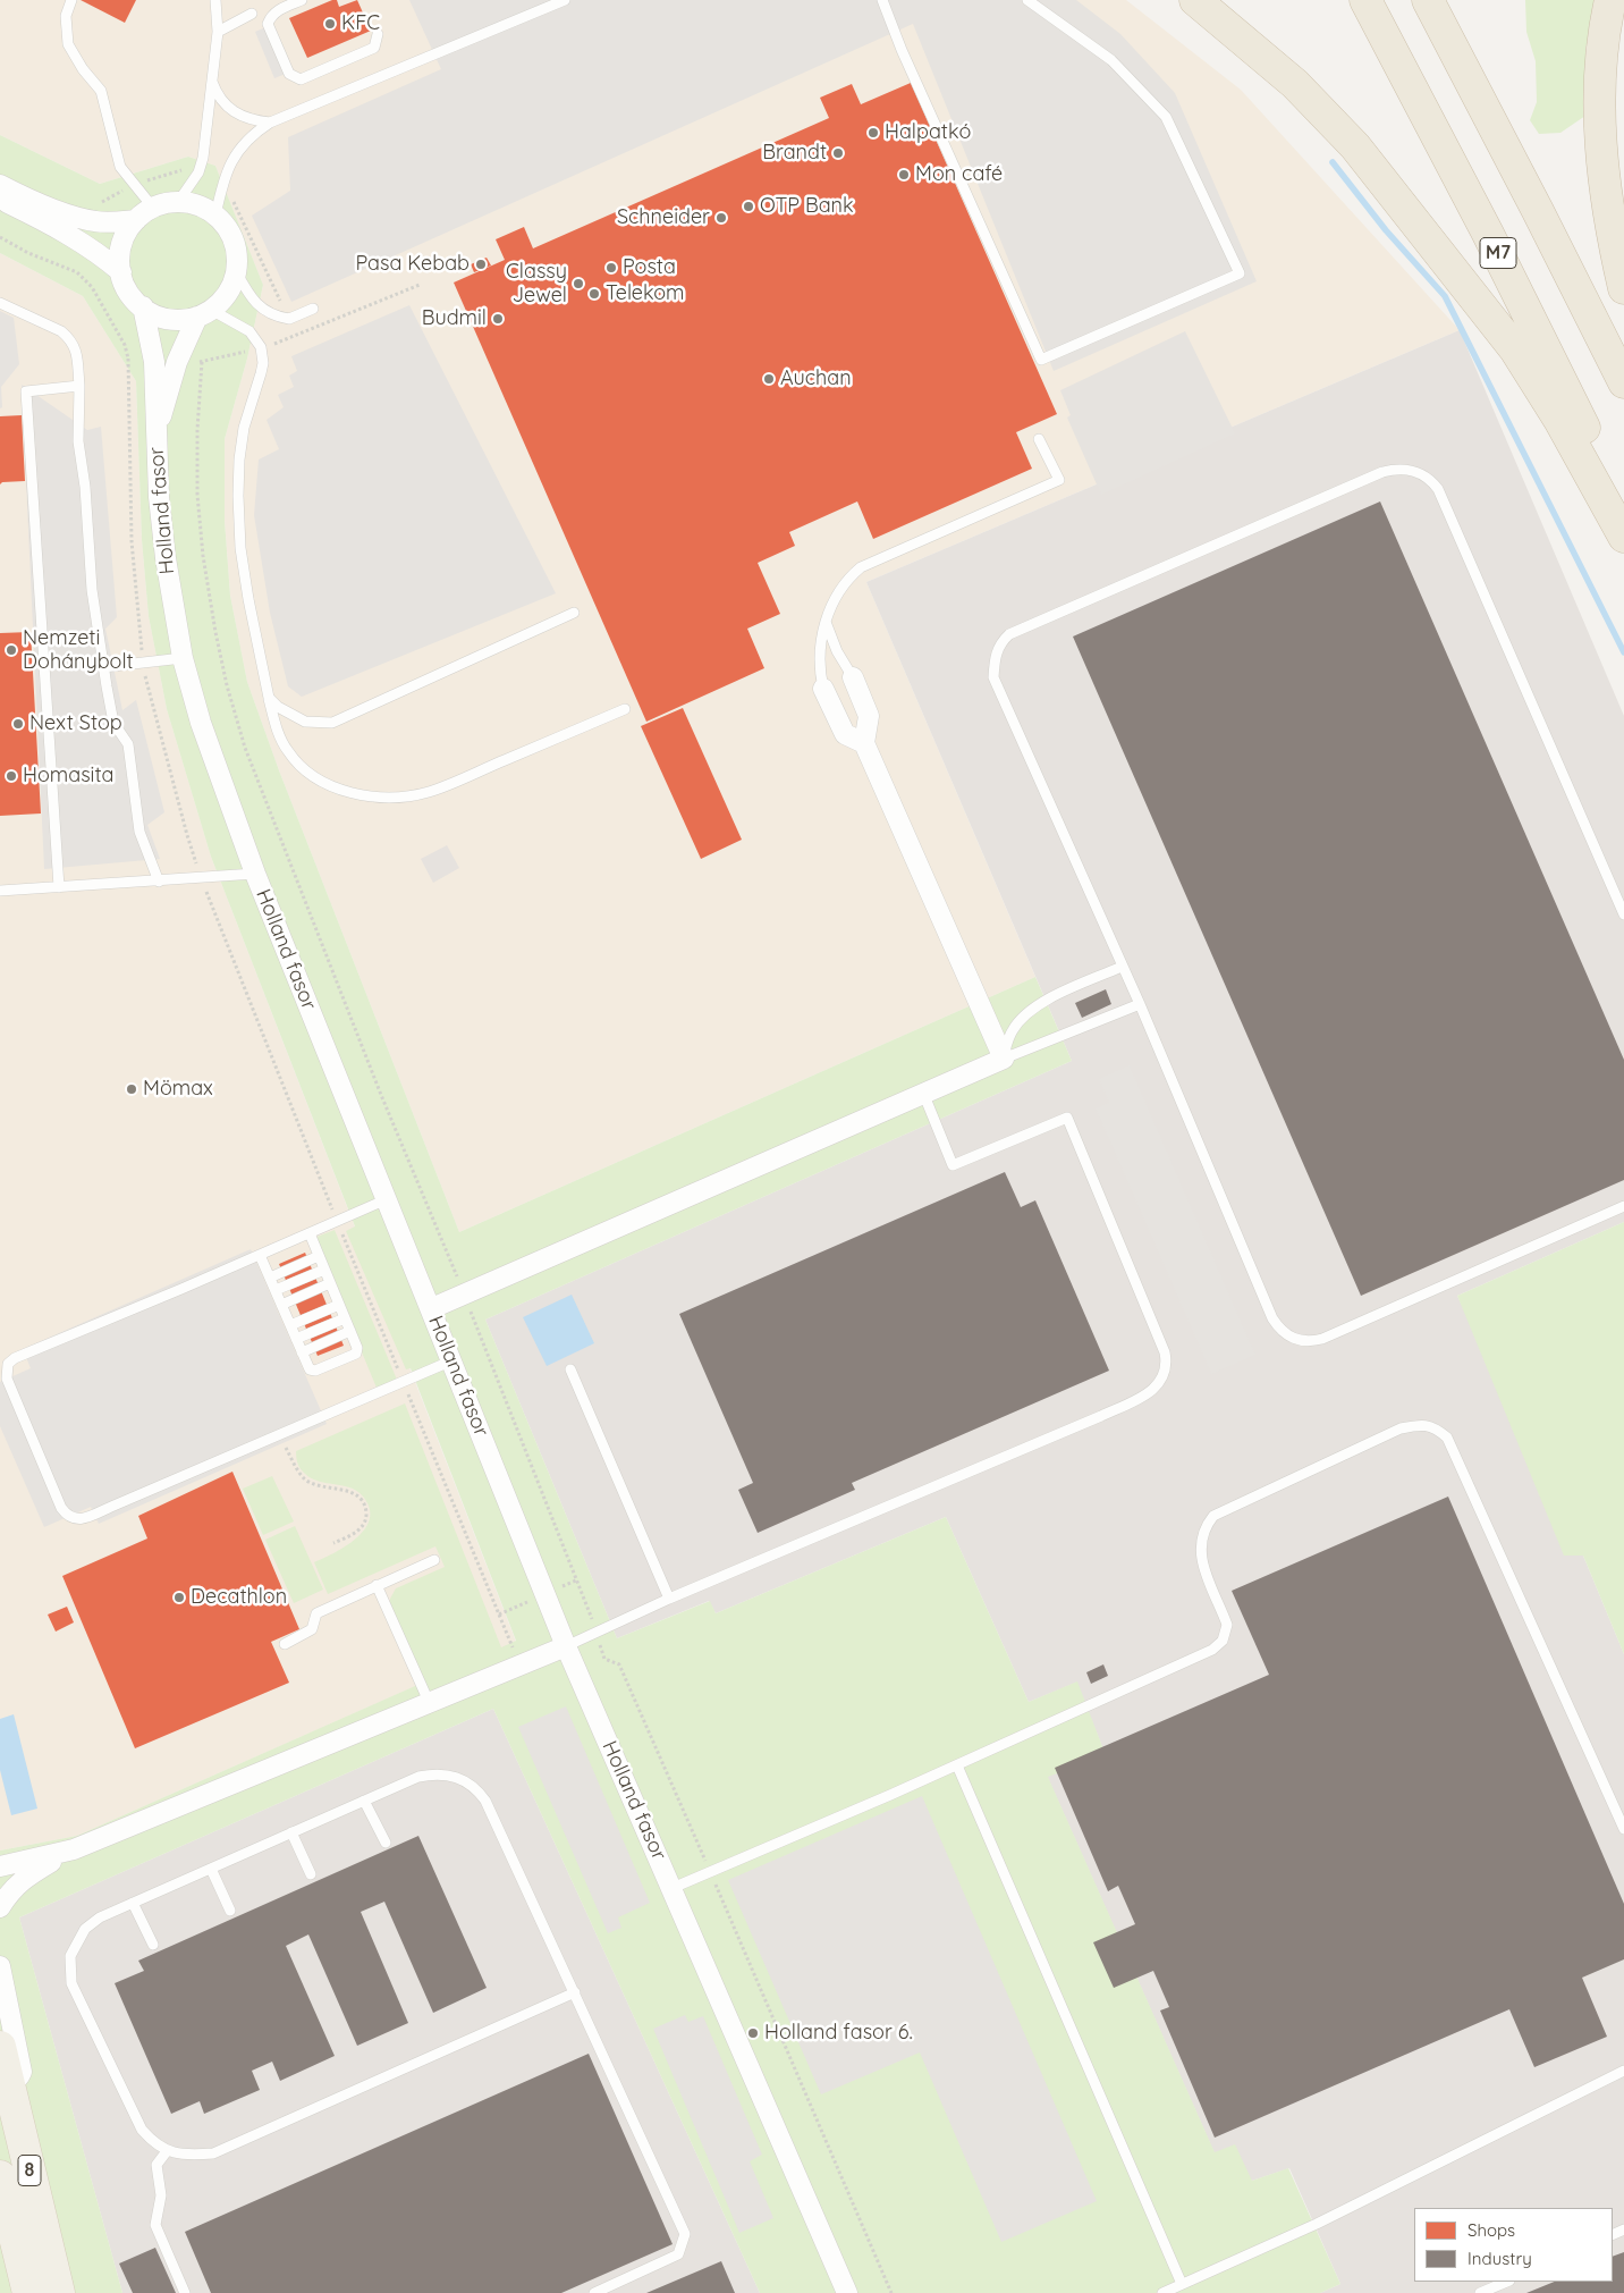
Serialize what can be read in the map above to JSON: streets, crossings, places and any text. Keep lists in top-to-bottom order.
{
  "streets": {
    "highway": ["M7"],
    "main road": ["8"],
    "street": ["Holland fasor"]
  },
  "places": [
    "KFC",
    "Halpatkó",
    "Brandt",
    "Mon café",
    "OTP Bank",
    "Schneider",
    "Pasa Kebab",
    "Posta",
    "Classy Jewel",
    "Telekom",
    "Budmil",
    "Auchan",
    "Nemzeti Dohánybolt",
    "Next Stop",
    "Homasita",
    "Mömax",
    "Decathlon",
    "Holland fasor 6."
  ],
  "legend": ["Shops", "Industry"]
}
